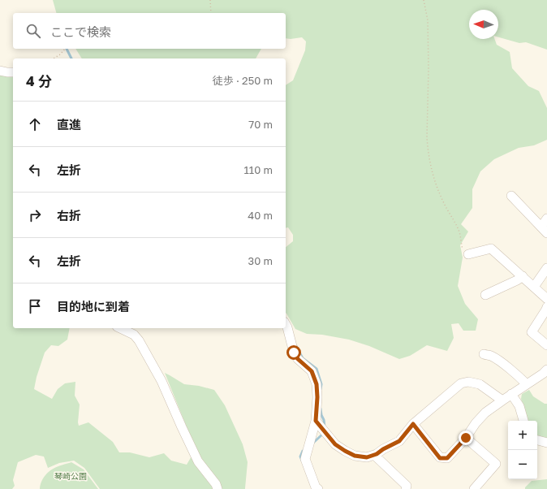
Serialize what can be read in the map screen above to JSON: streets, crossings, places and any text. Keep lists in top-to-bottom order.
{
  "parks": ["琴崎公園"],
  "north": "left",
  "page": {
    "search": "ここで検索",
    "heading": ["4 分", "徒歩 · 250 m"],
    "list": [
      ["直進", "70 m"],
      ["左折", "110 m"],
      ["右折", "40 m"],
      ["左折", "30 m"],
      "目的地に到着"
    ],
    "map_buttons": ["+", "−"]
  }
}
